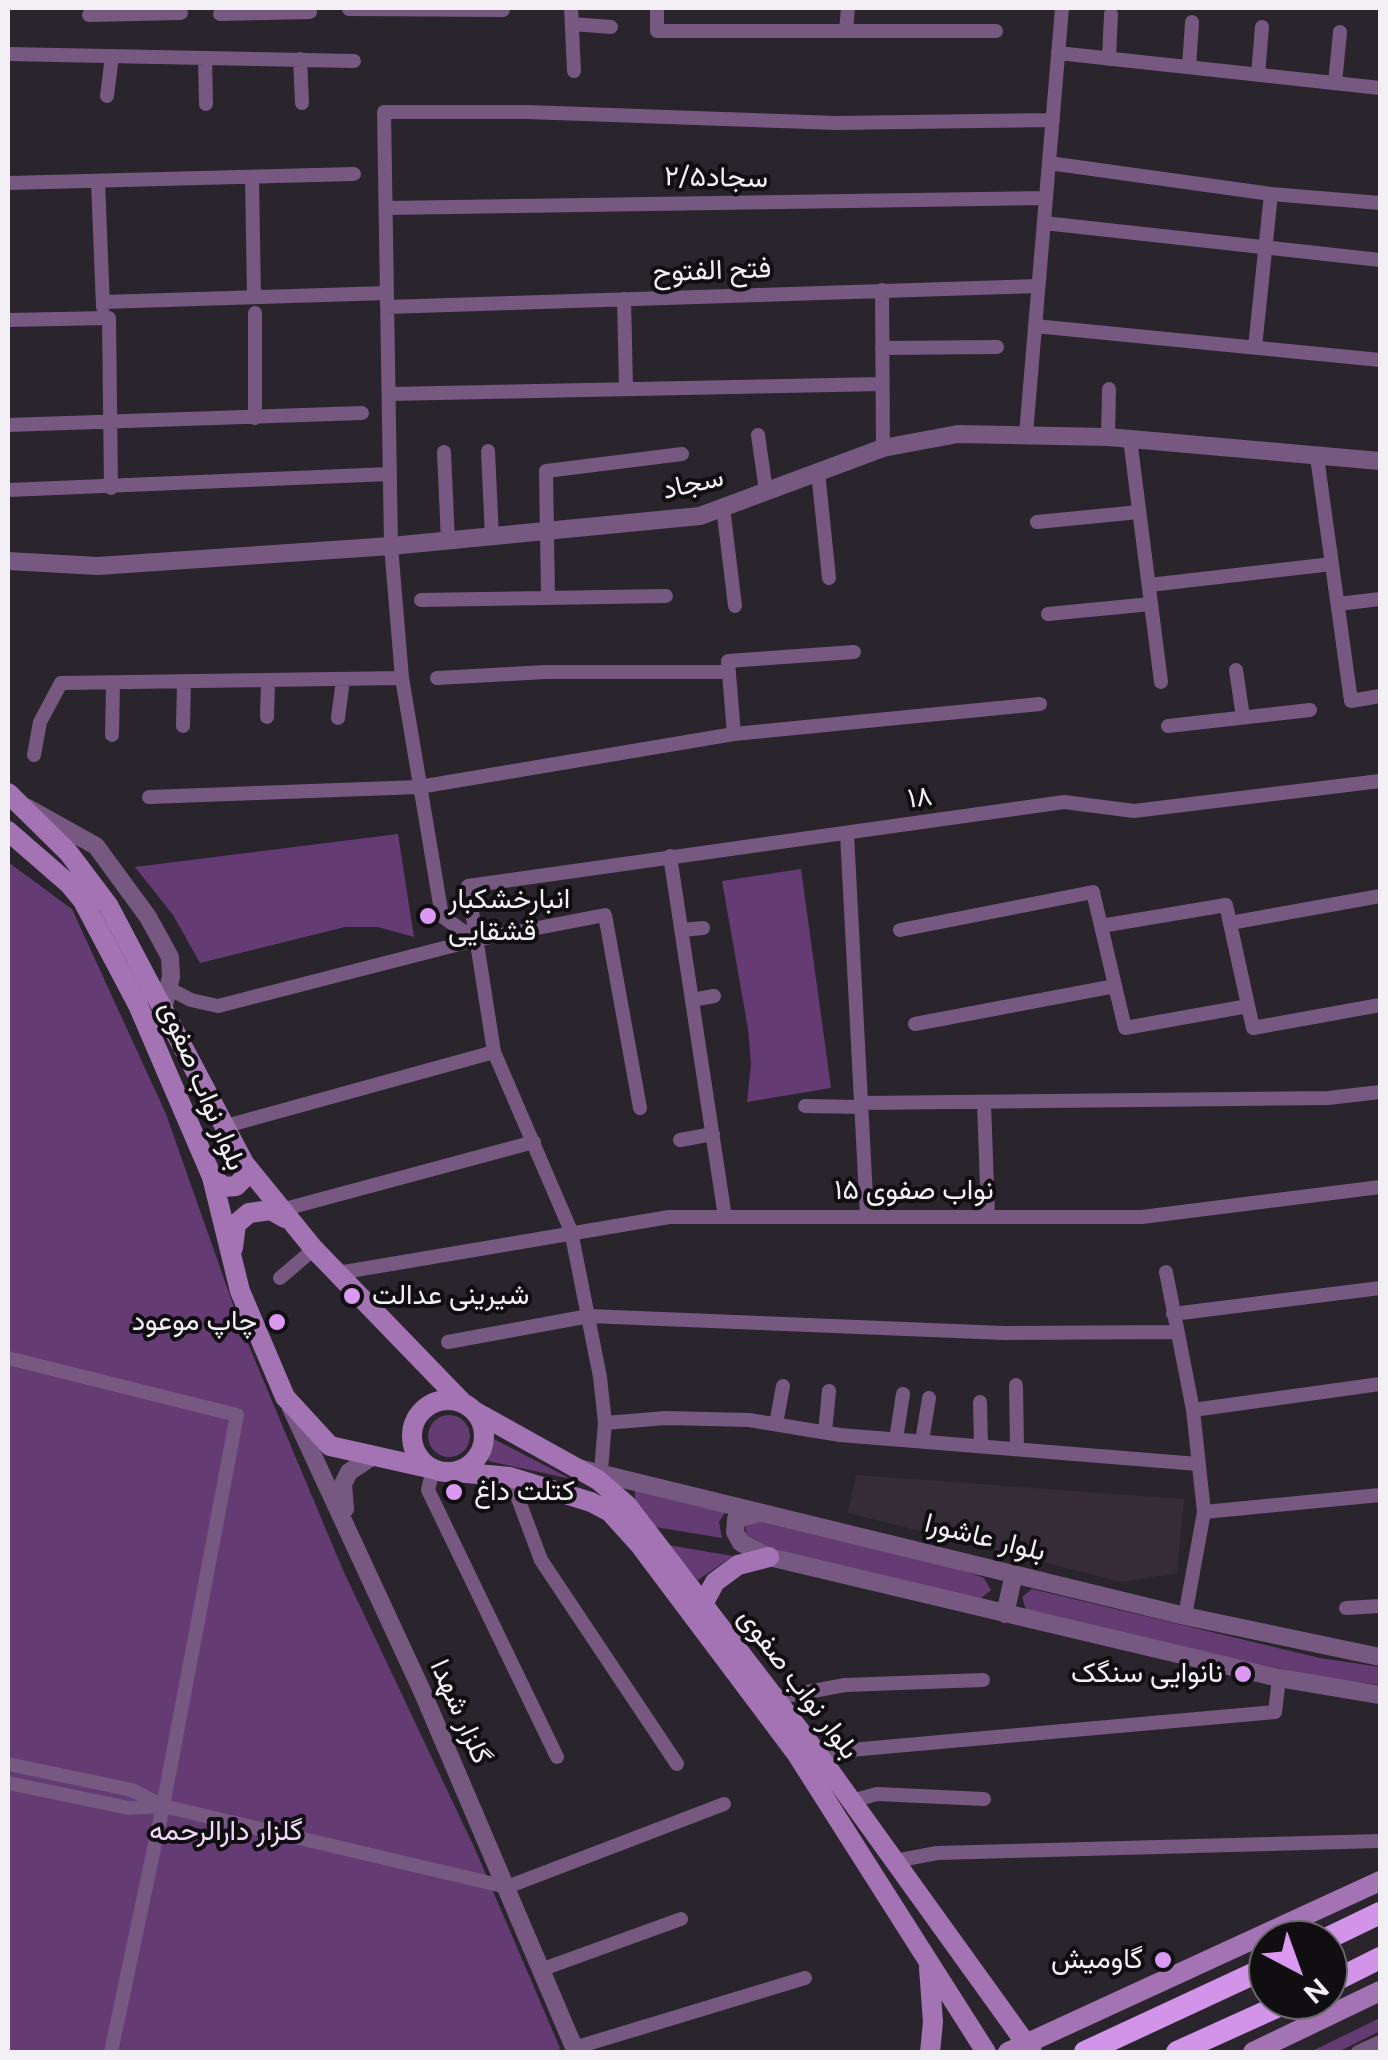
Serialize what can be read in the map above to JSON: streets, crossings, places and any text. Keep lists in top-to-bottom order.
{
  "streets": {
    "main road": ["بلوار نواب صفوی"],
    "street": [
      "۲/۵سجاد",
      "فتح الفتوح",
      "سجاد",
      "۱۸",
      "نواب صفوی ۱۵",
      "بلوار عاشورا",
      "گلزار شهدا"
    ]
  },
  "crossings": [
    ["بلوار نواب صفوی", "نواب صفوی ۱۵"],
    ["بلوار نواب صفوی", "بلوار عاشورا"],
    ["بلوار نواب صفوی", "گلزار شهدا"]
  ],
  "parks": ["گلزار دارالرحمه"],
  "places": [
    "انبارخشکبار قشقایی",
    "شیرینی عدالت",
    "چاپ موعود",
    "کتلت داغ",
    "نانوایی سنگک",
    "گاومیش"
  ],
  "north": "bottom right"
}
